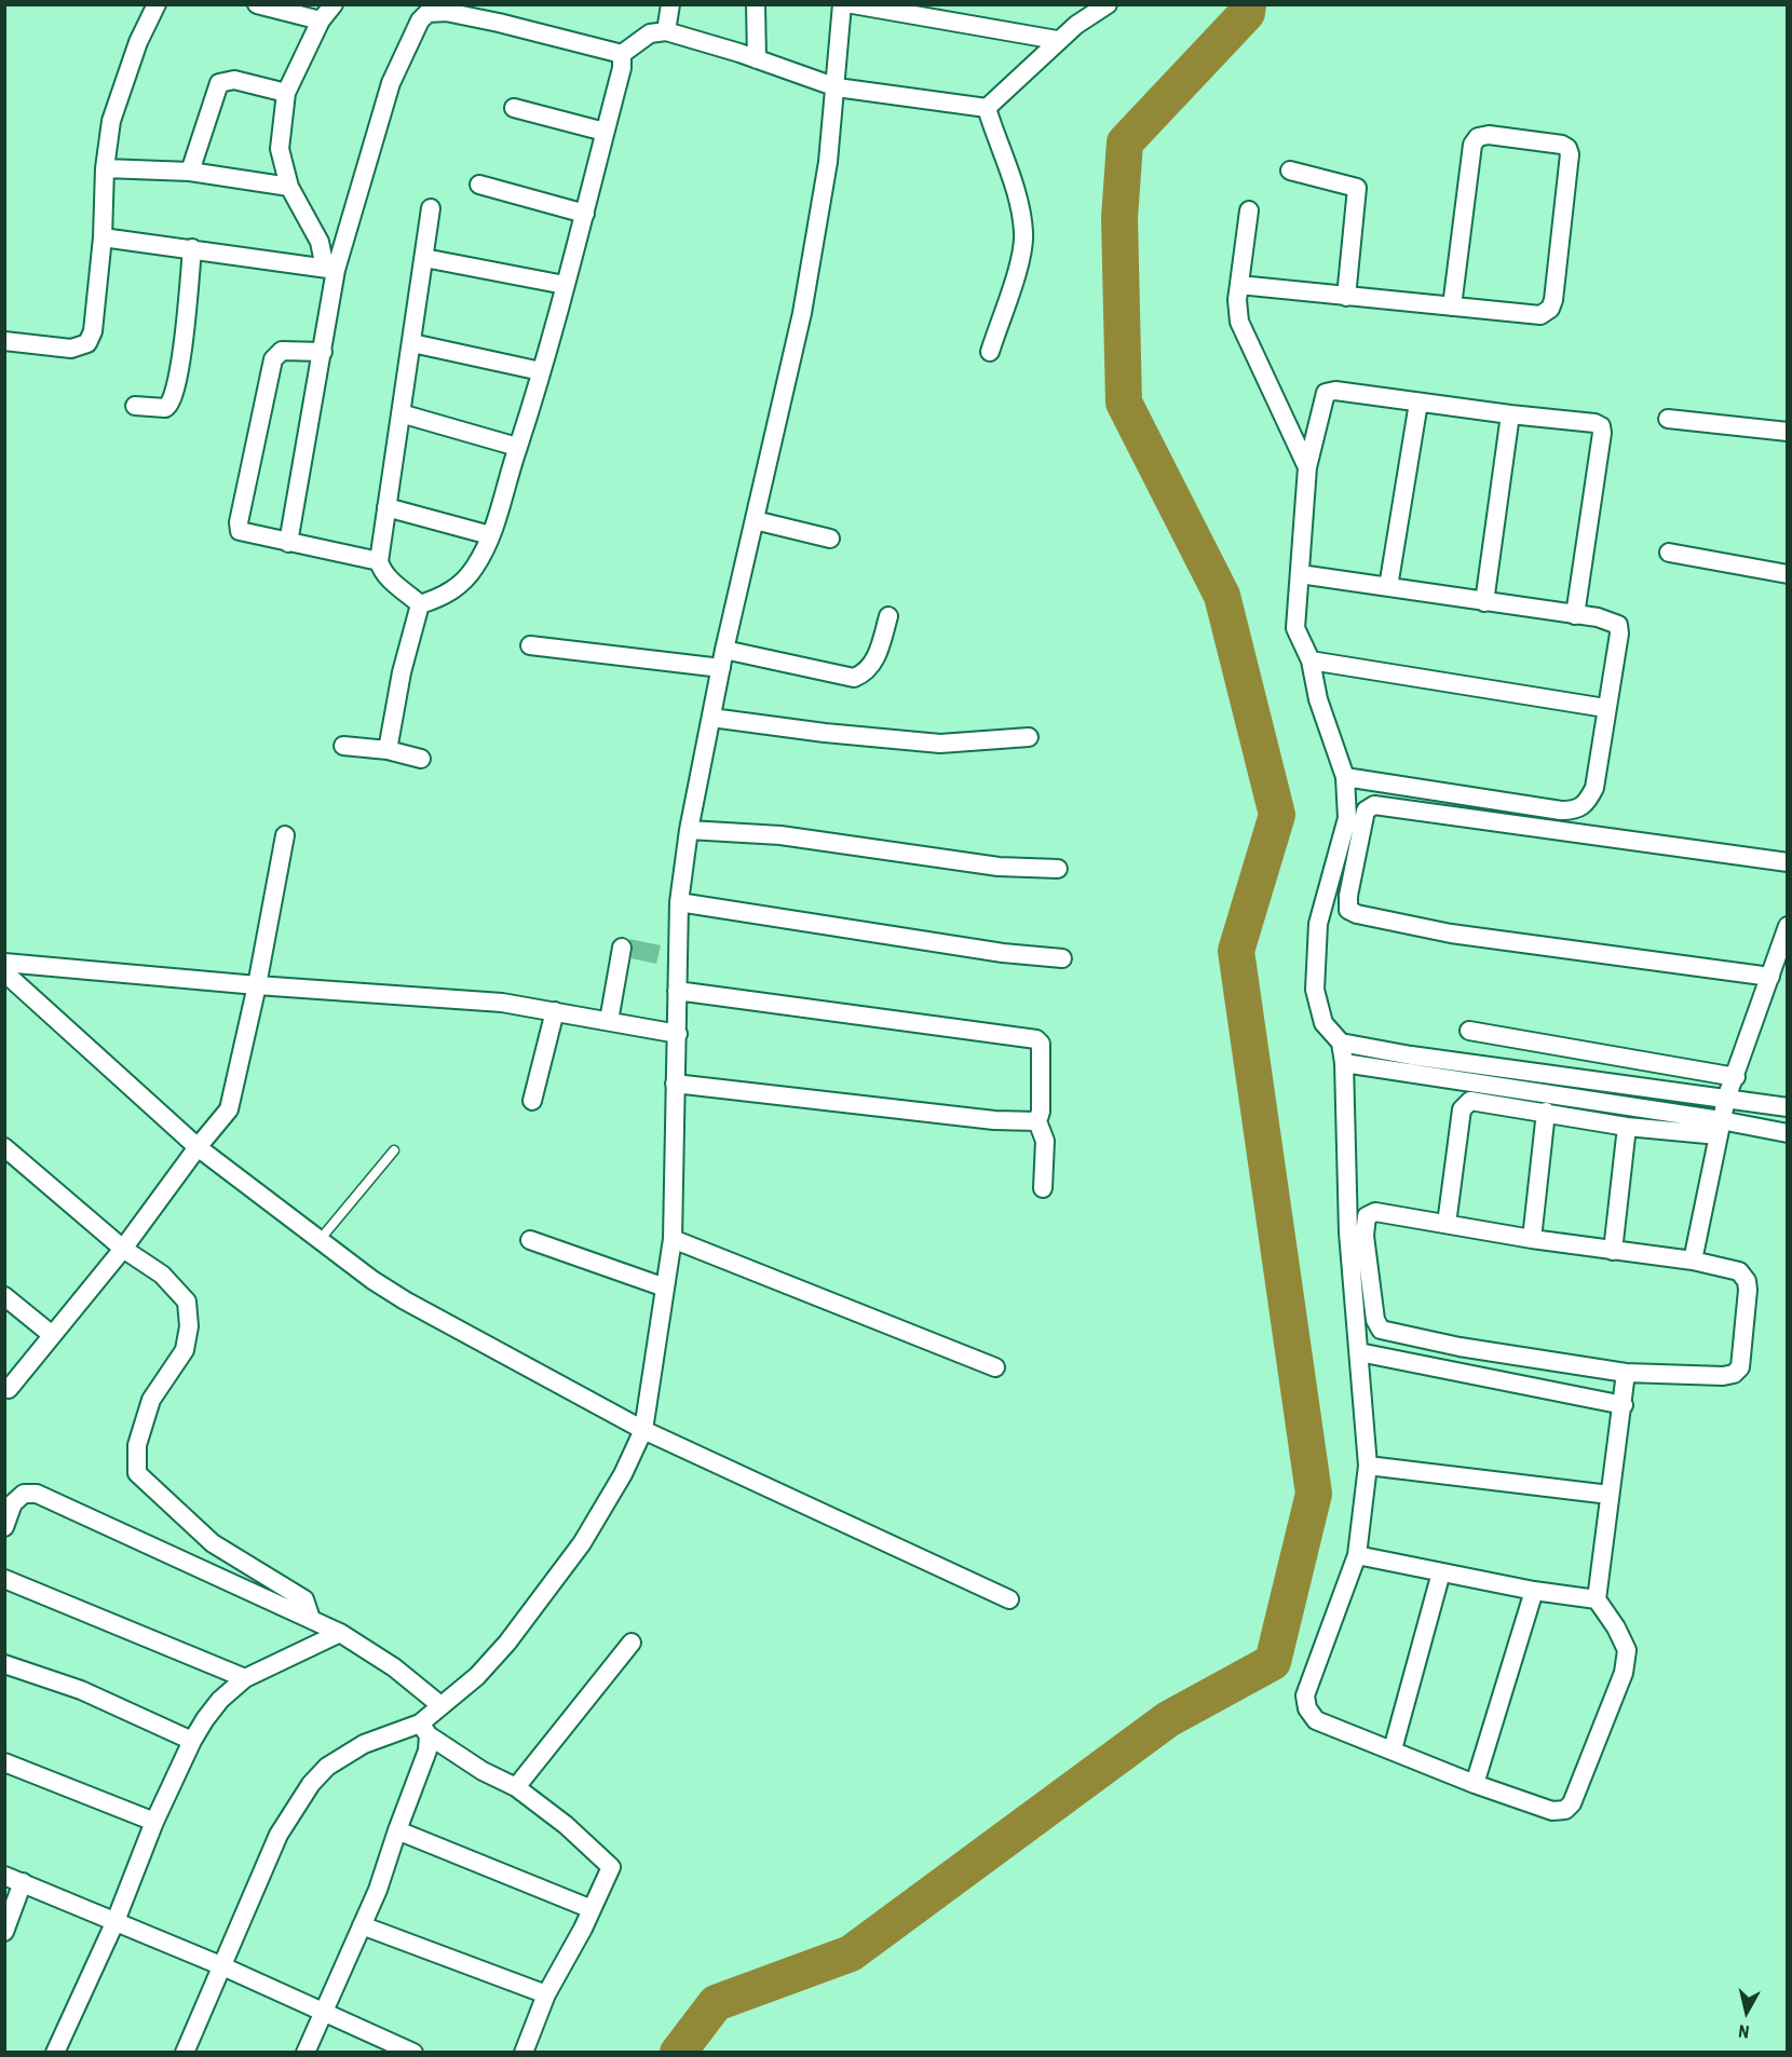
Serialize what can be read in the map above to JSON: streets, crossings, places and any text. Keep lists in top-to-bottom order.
{
  "north": "bottom"
}
